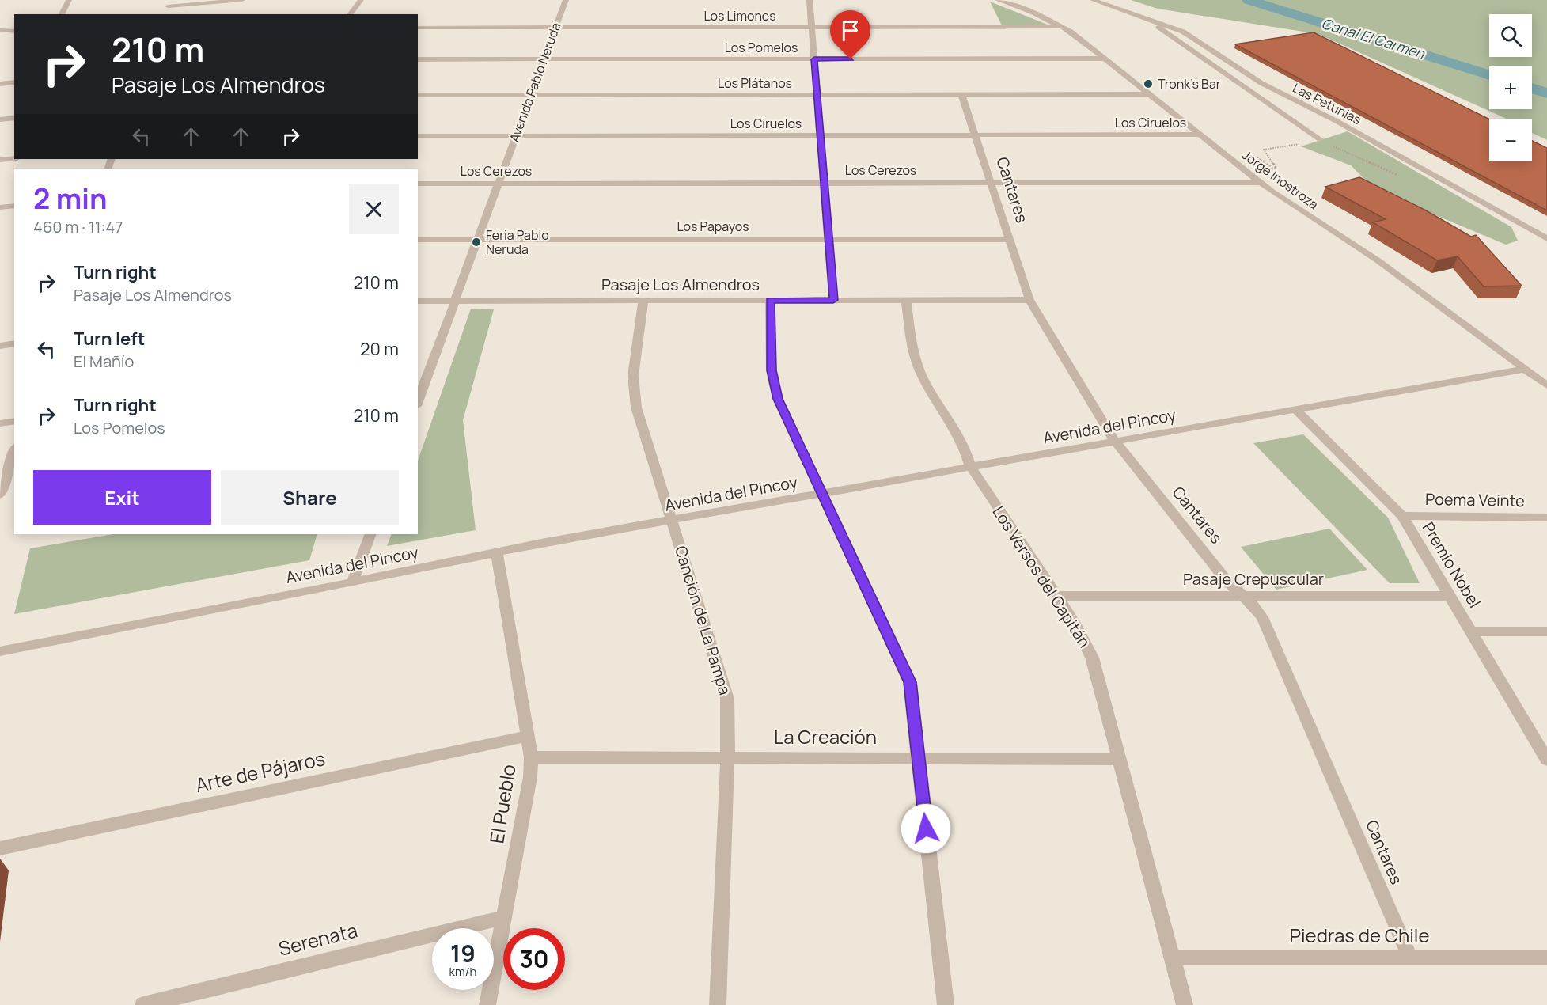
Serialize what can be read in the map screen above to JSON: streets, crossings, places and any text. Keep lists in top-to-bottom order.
{
  "streets": {
    "street": [
      "Los Limones",
      "Los Pomelos",
      "Avenida Pablo Neruda",
      "Los Plátanos",
      "Las Petunias",
      "Los Ciruelos",
      "Los Cerezos",
      "Jorge Inostroza",
      "Cantares",
      "Los Papayos",
      "Pasaje Los Almendros",
      "Avenida del Pincoy",
      "Poema Veinte",
      "Premio Nobel",
      "Los Versos del Capitán",
      "Pasaje Crepuscular",
      "Canción de La Pampa",
      "La Creación",
      "Arte de Pájaros",
      "El Pueblo",
      "Piedras de Chile",
      "Serenata"
    ]
  },
  "crossings": [
    ["Los Limones", "Avenida Pablo Neruda"],
    ["Los Limones", "Jorge Inostroza"],
    ["Los Pomelos", "Avenida Pablo Neruda"],
    ["Los Pomelos", "Jorge Inostroza"],
    ["Avenida Pablo Neruda", "Los Plátanos"],
    ["Avenida Pablo Neruda", "Los Ciruelos"],
    ["Avenida Pablo Neruda", "Los Cerezos"],
    ["Avenida Pablo Neruda", "Los Papayos"],
    ["Avenida Pablo Neruda", "Pasaje Los Almendros"],
    ["Los Plátanos", "Jorge Inostroza"],
    ["Los Plátanos", "Cantares"],
    ["Los Ciruelos", "Jorge Inostroza"],
    ["Los Ciruelos", "Cantares"],
    ["Los Cerezos", "Jorge Inostroza"],
    ["Los Cerezos", "Cantares"],
    ["Jorge Inostroza", "Avenida del Pincoy"],
    ["Cantares", "Los Papayos"],
    ["Cantares", "Pasaje Los Almendros"],
    ["Cantares", "Avenida del Pincoy"],
    ["Cantares", "Pasaje Crepuscular"],
    ["Cantares", "Piedras de Chile"],
    ["Pasaje Los Almendros", "Los Versos del Capitán"],
    ["Pasaje Los Almendros", "Canción de La Pampa"],
    ["Avenida del Pincoy", "Premio Nobel"],
    ["Avenida del Pincoy", "Los Versos del Capitán"],
    ["Avenida del Pincoy", "Canción de La Pampa"],
    ["Avenida del Pincoy", "El Pueblo"],
    ["Poema Veinte", "Premio Nobel"],
    ["Premio Nobel", "Pasaje Crepuscular"],
    ["Los Versos del Capitán", "Pasaje Crepuscular"],
    ["Los Versos del Capitán", "La Creación"],
    ["Los Versos del Capitán", "Piedras de Chile"],
    ["Canción de La Pampa", "La Creación"],
    ["La Creación", "El Pueblo"],
    ["Arte de Pájaros", "El Pueblo"],
    ["El Pueblo", "Serenata"]
  ],
  "water": ["Canal El Carmen"],
  "places": ["Tronk's Bar", "Feria Pablo Neruda"],
  "page": {
    "map_buttons": ["+", "−"],
    "turn": ["210 m", "Pasaje Los Almendros"],
    "heading": ["2 min", "460 m · 11:47"],
    "list": [
      {
        "name": "Turn right",
        "note": "Pasaje Los Almendros",
        "value": "210 m"
      },
      {
        "name": "Turn left",
        "note": "El Mañío",
        "value": "20 m"
      },
      {
        "name": "Turn right",
        "note": "Los Pomelos",
        "value": "210 m"
      }
    ],
    "buttons": ["Exit", "Share"],
    "speed": "19 km/h",
    "limit": "30"
  }
}
